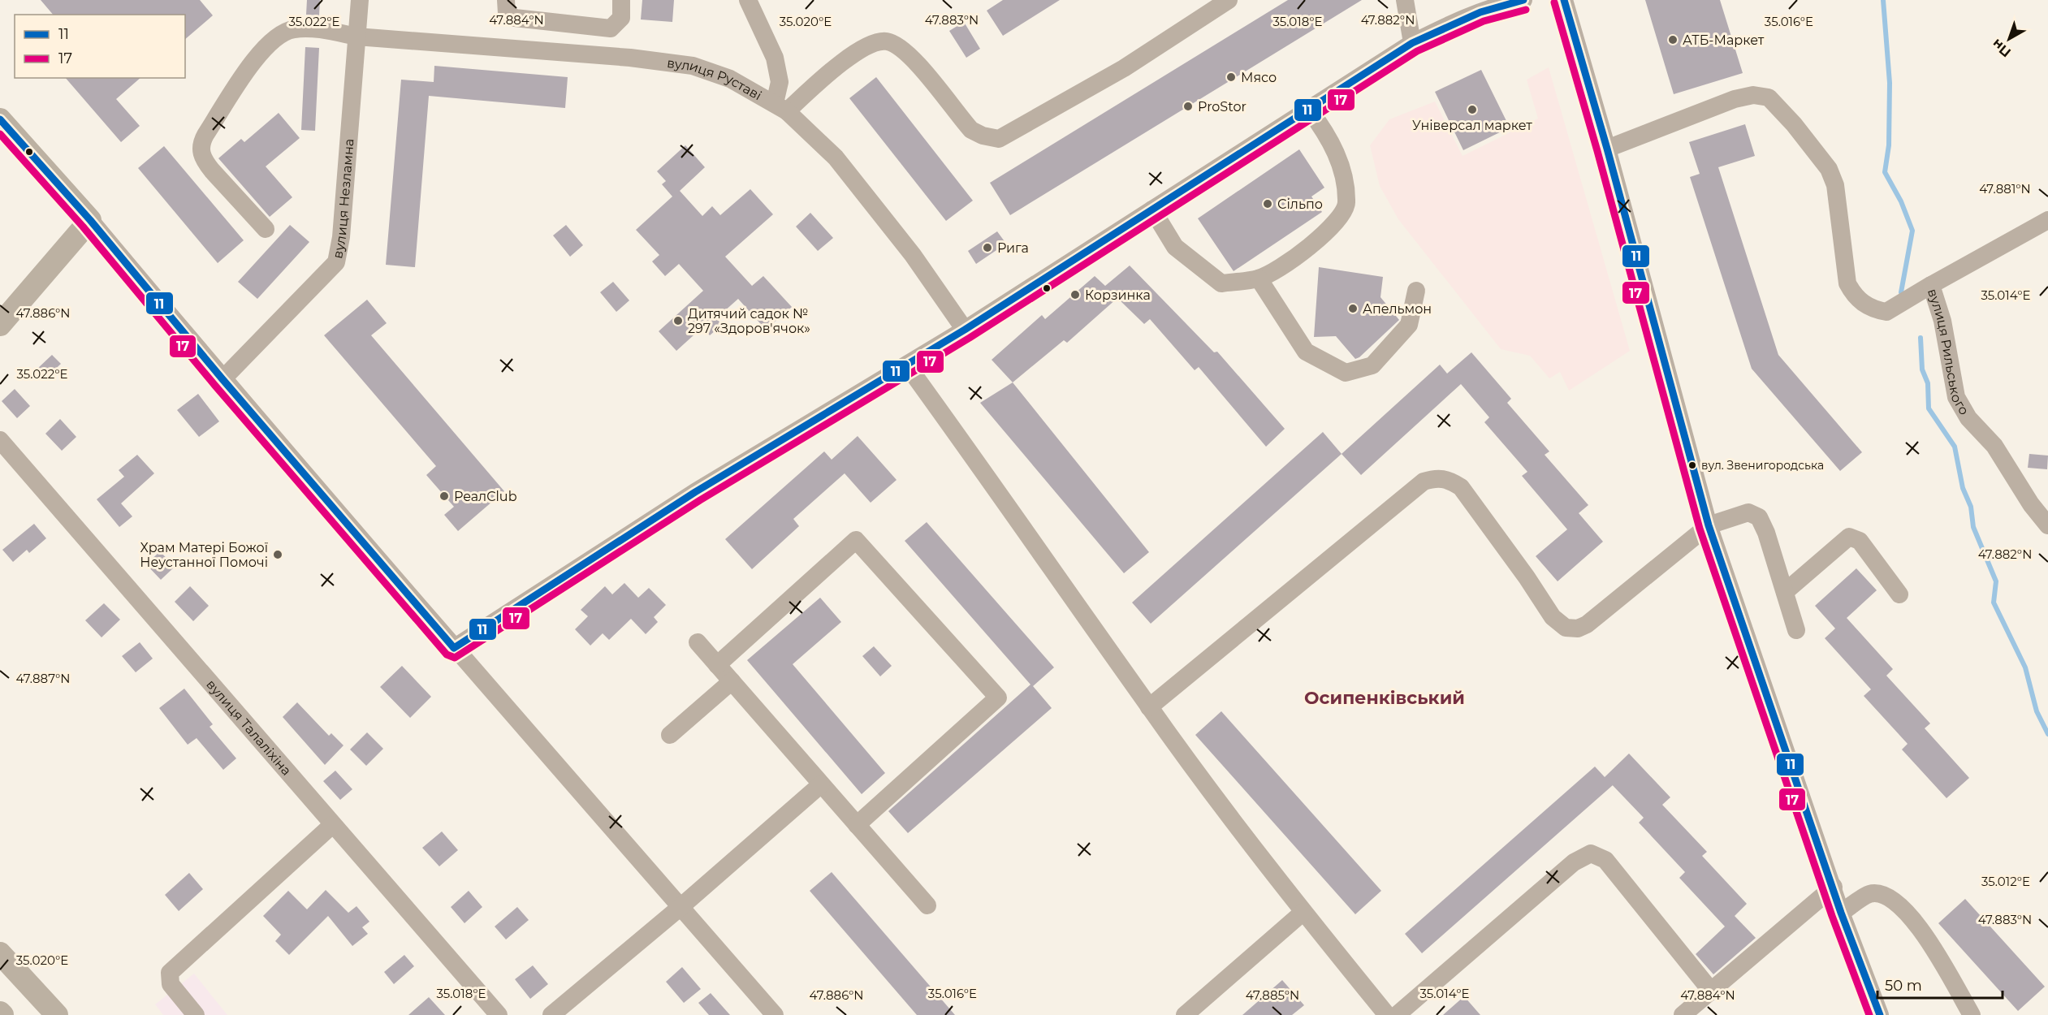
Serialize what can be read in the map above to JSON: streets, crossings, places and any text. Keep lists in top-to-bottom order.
{
  "streets": {
    "street": [
      "вулиця Руставі",
      "вулиця Незламна",
      "вулиця Рильського",
      "вулиця Талаліхіна"
    ]
  },
  "crossings": [
    ["вулиця Руставі", "вулиця Незламна"]
  ],
  "districts": ["Осипенківський"],
  "places": [
    "АТБ-Маркет",
    "Мясо",
    "ProStor",
    "Універсал маркет",
    "Сільпо",
    "Рига",
    "Корзинка",
    "Апельмон",
    "Дитячий садок № 297 «Здоров'ячок»",
    "вул. Звенигородська",
    "РеалClub",
    "Храм Матері Божої Неустанної Помочі"
  ],
  "lines": ["transit line 11", "transit line 17"],
  "legend": ["11", "17"],
  "scale_bar": "50 m",
  "north": "bottom left",
  "coordinates": [
    "47.882°N",
    "47.884°N",
    "47.883°N",
    "35.022°E",
    "35.020°E",
    "35.018°E",
    "35.016°E",
    "47.881°N",
    "35.014°E",
    "47.886°N",
    "47.887°N",
    "35.012°E",
    "47.885°N"
  ]
}
